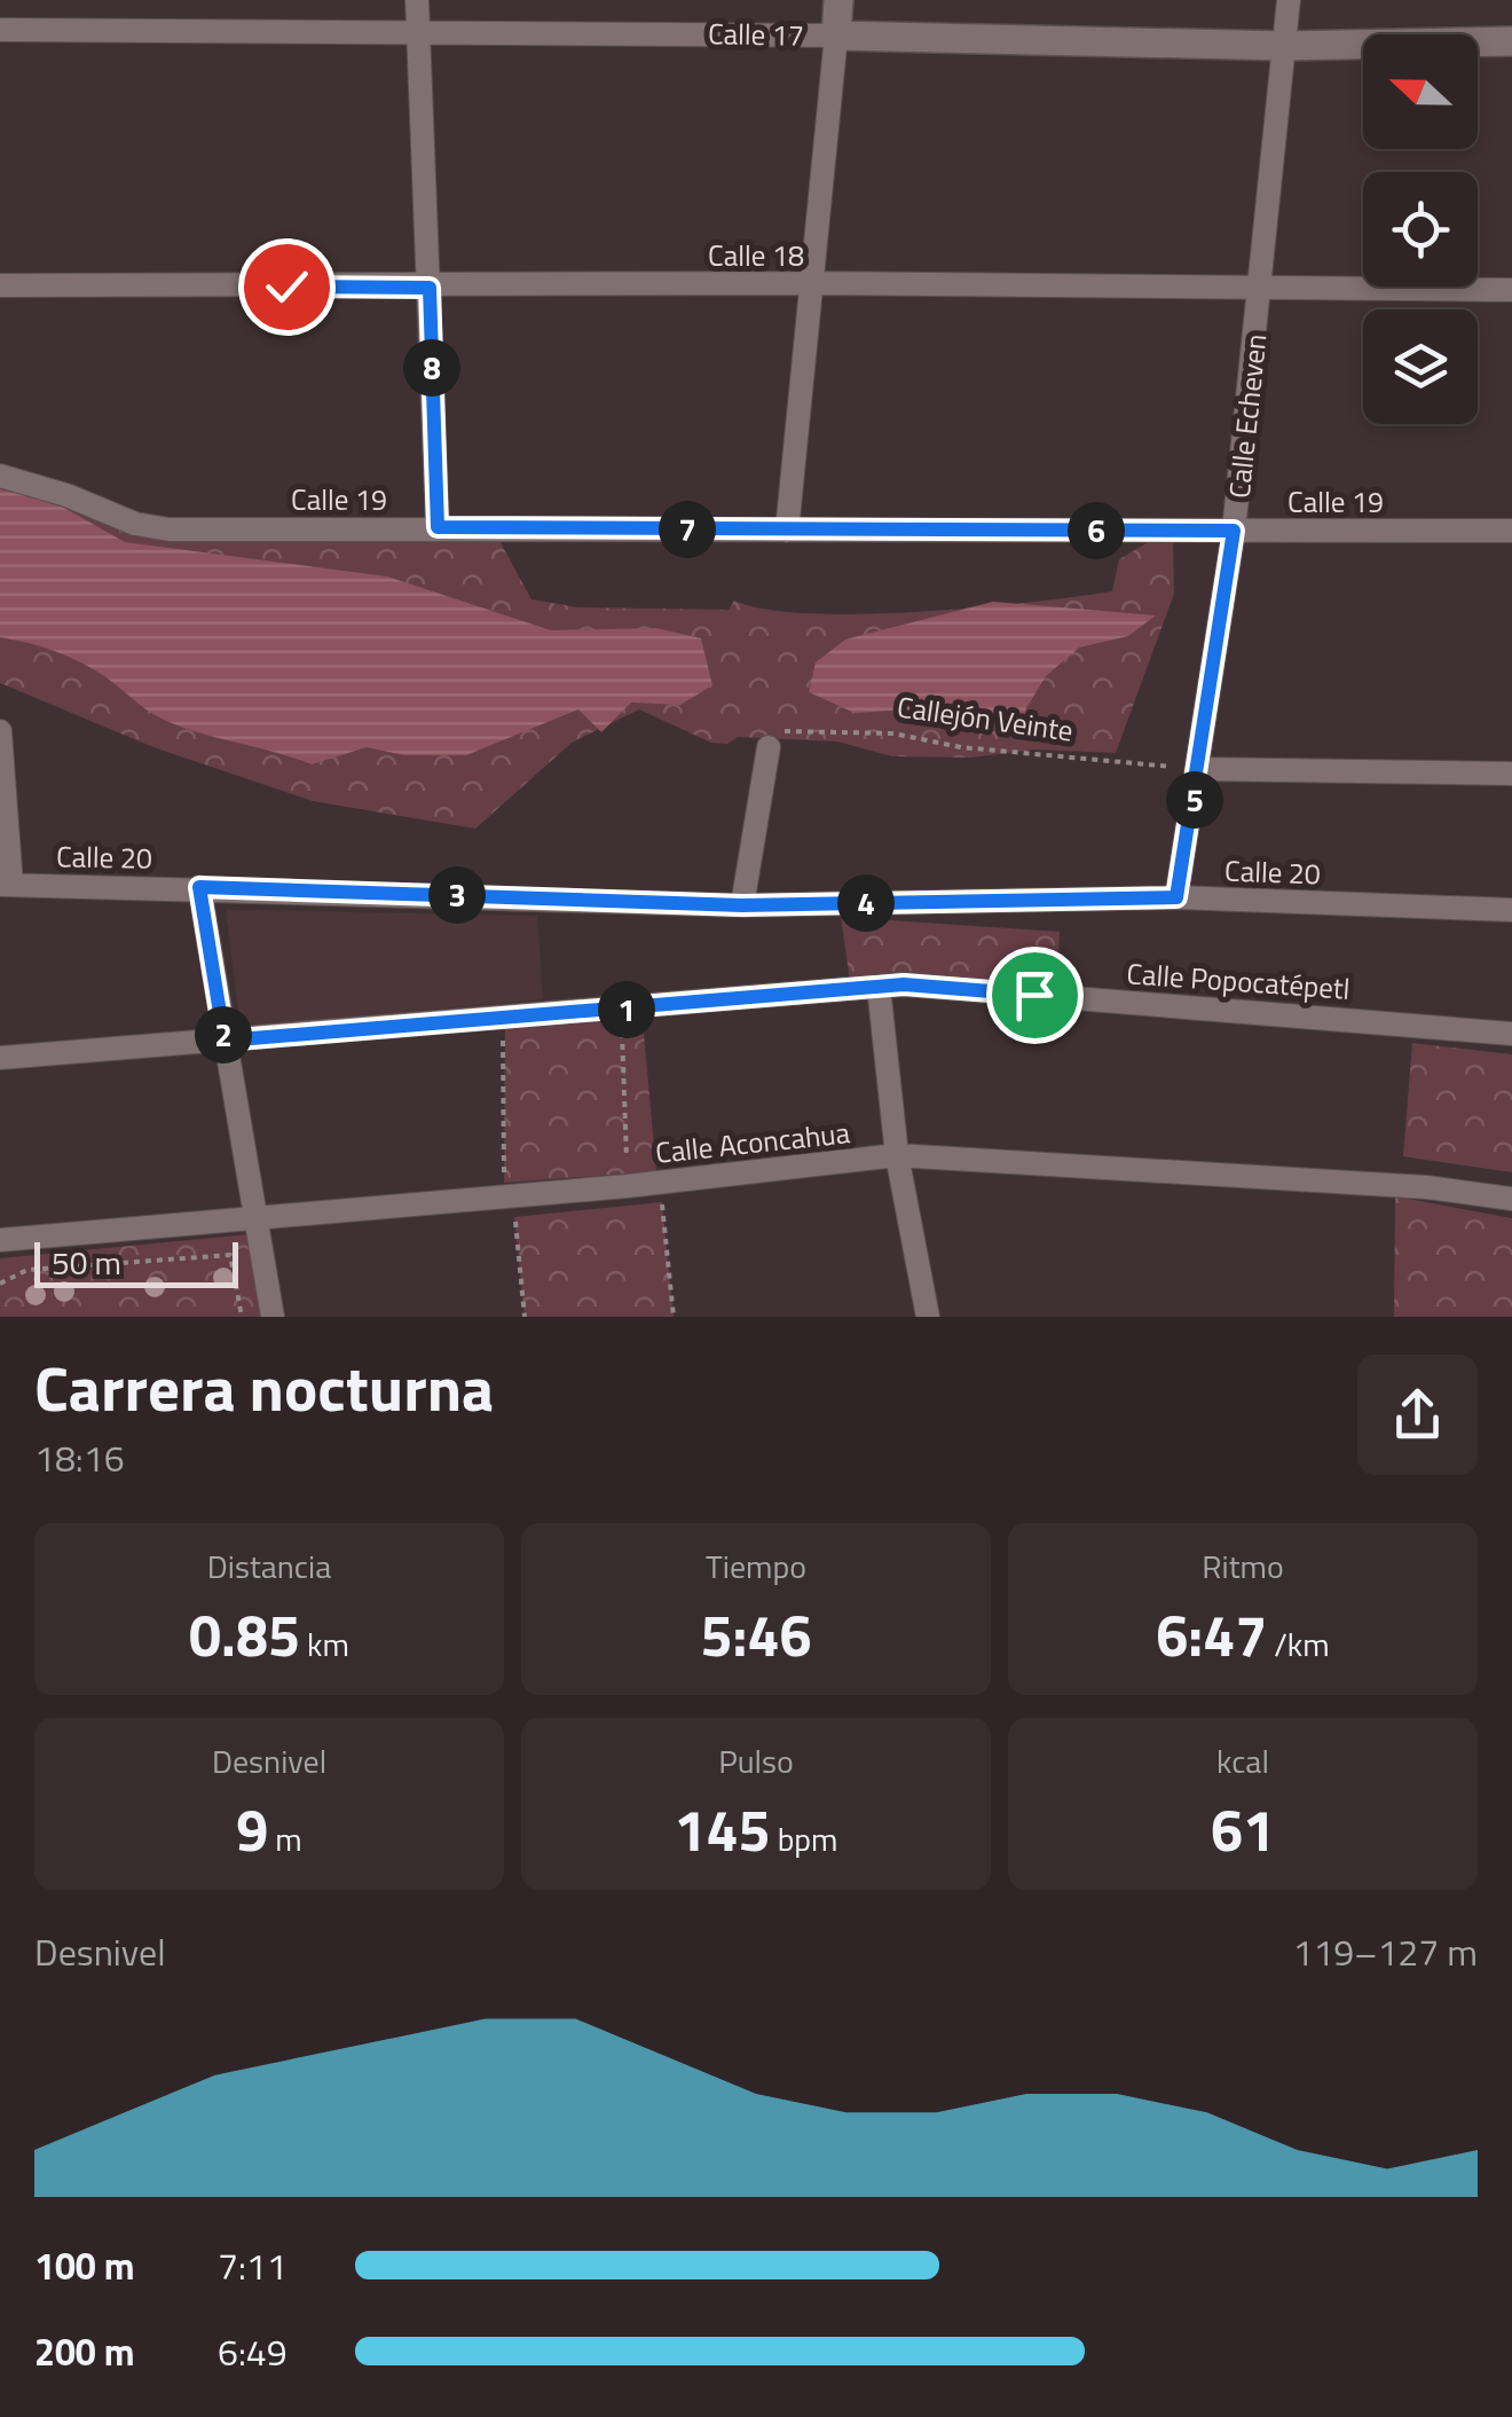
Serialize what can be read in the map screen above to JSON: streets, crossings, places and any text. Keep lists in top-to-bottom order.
{
  "streets": {
    "street": [
      "Calle 17",
      "Calle 18",
      "Calle Echeven",
      "Calle 19",
      "Calle 20",
      "Calle Popocatépetl",
      "Calle Aconcahua"
    ],
    "path": ["Callejón Veinte"]
  },
  "crossings": [
    ["Calle 17", "Calle Echeven"],
    ["Calle 18", "Calle Echeven"],
    ["Calle Echeven", "Calle 19"],
    ["Calle Echeven", "Callejón Veinte"],
    ["Calle Echeven", "Calle 20"]
  ],
  "scale_bar": "50 m",
  "north": "left",
  "page": {
    "pins": [
      "8",
      "7",
      "6",
      "5",
      "3",
      "4",
      "1",
      "2"
    ],
    "scale": "50 m",
    "heading": ["Carrera nocturna", "18:16"],
    "stats": [
      ["Distancia", "0.85 km"],
      ["Tiempo", "5:46"],
      ["Ritmo", "6:47 /km"],
      ["Desnivel", "9 m"],
      ["Pulso", "145 bpm"],
      ["kcal", "61"]
    ],
    "chart": ["Desnivel", "119–127 m"],
    "list": [
      {
        "name": "100 m",
        "note": "7:11"
      },
      {
        "name": "200 m",
        "note": "6:49"
      }
    ]
  }
}
